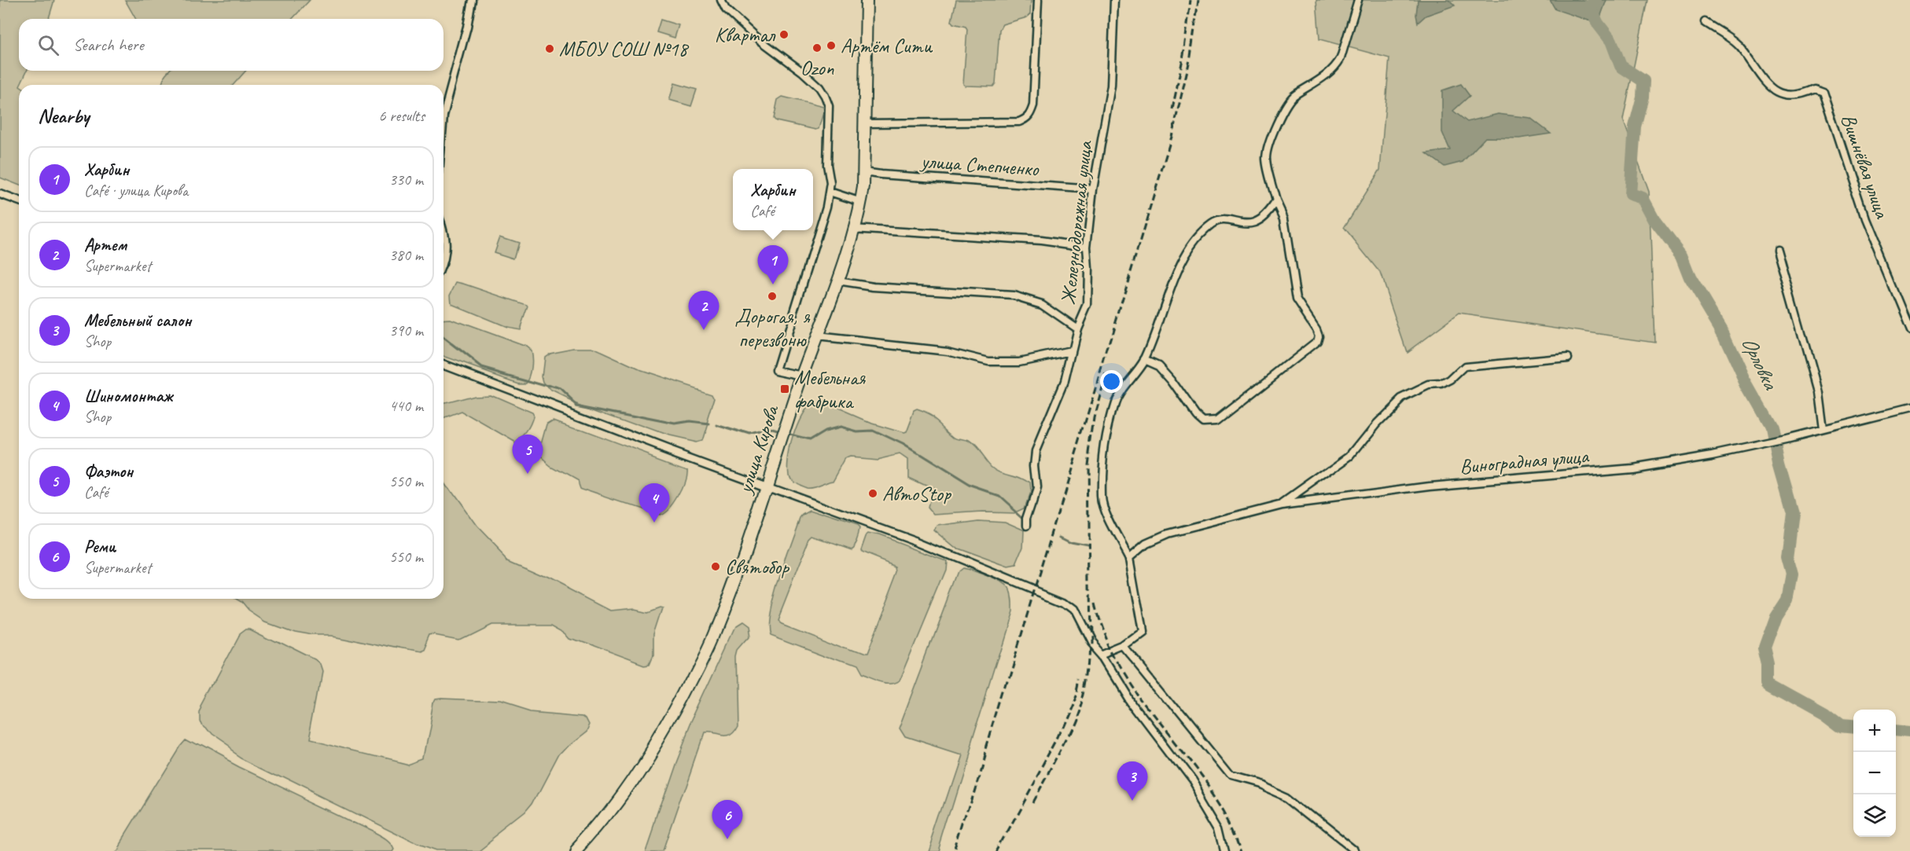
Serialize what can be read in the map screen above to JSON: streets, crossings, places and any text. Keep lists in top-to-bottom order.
{
  "streets": {
    "main road": ["улица Кирова"],
    "street": [
      "улица Степченко",
      "Вишнёвая улица",
      "Железнодорожная улица",
      "Виноградная улица"
    ]
  },
  "crossings": [
    ["улица Степченко", "Железнодорожная улица"],
    ["улица Степченко", "улица Кирова"]
  ],
  "water": ["Орловка"],
  "places": {
    "other": [
      "Квартал",
      "Артём Сити",
      "Ozon",
      "МБОУ СОШ №18",
      "Дорогая, я перезвоню",
      "АвтоStop",
      "Святобор"
    ],
    "transit": ["Мебельная фабрика"]
  },
  "page": {
    "search": "Search here",
    "heading": ["Nearby", "6 results"],
    "list": [
      {
        "mark": "1",
        "name": "Харбин",
        "note": "Café · улица Кирова",
        "value": "330 m"
      },
      {
        "mark": "2",
        "name": "Артем",
        "note": "Supermarket",
        "value": "380 m"
      },
      {
        "mark": "3",
        "name": "Мебельный салон",
        "note": "Shop",
        "value": "390 m"
      },
      {
        "mark": "4",
        "name": "Шиномонтаж",
        "note": "Shop",
        "value": "440 m"
      },
      {
        "mark": "5",
        "name": "Фаэтон",
        "note": "Café",
        "value": "550 m"
      },
      {
        "mark": "6",
        "name": "Реми",
        "note": "Supermarket",
        "value": "550 m"
      }
    ],
    "popup": ["Харбин", "Café"],
    "pins": [
      "1",
      "2",
      "5",
      "4",
      "3",
      "6"
    ],
    "map_buttons": ["+", "−"]
  }
}
